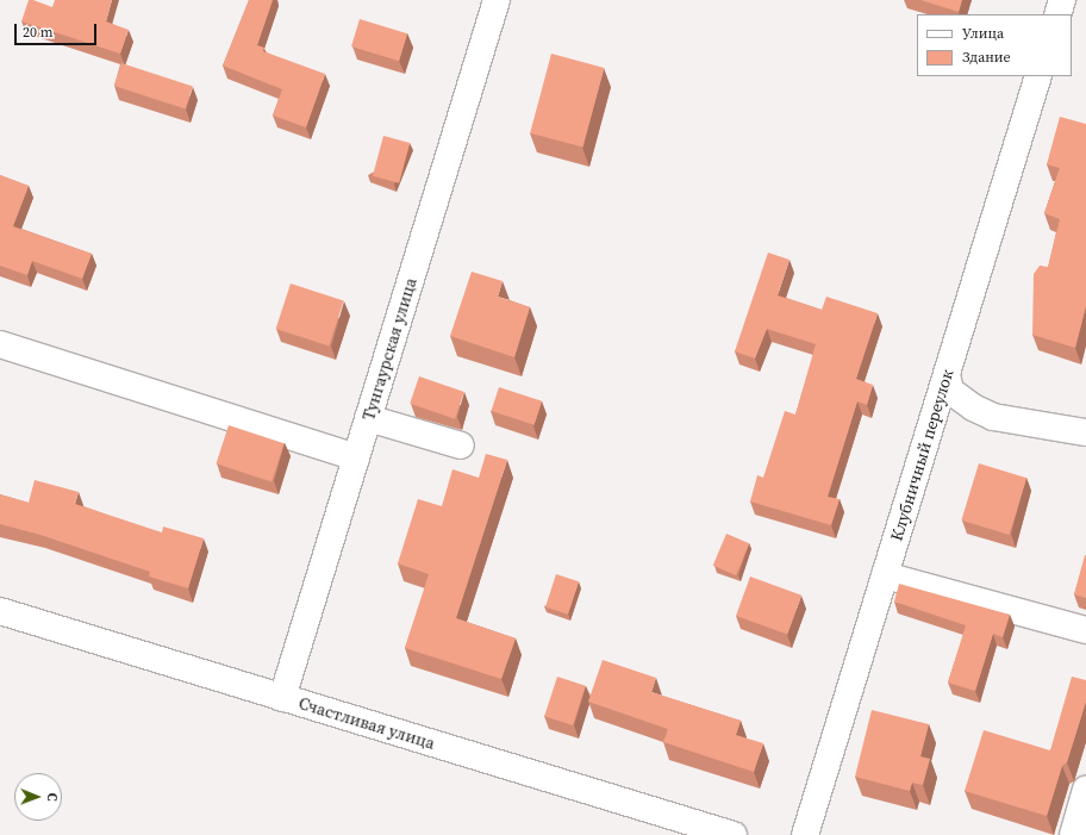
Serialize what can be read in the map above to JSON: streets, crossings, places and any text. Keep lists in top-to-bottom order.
{
  "streets": {
    "street": ["Тунгаурская улица", "Клубничный переулок", "Счастливая улица"]
  },
  "crossings": [
    ["Тунгаурская улица", "Счастливая улица"]
  ],
  "legend": ["Улица", "Здание"],
  "scale_bar": "20 m",
  "north": "right"
}
